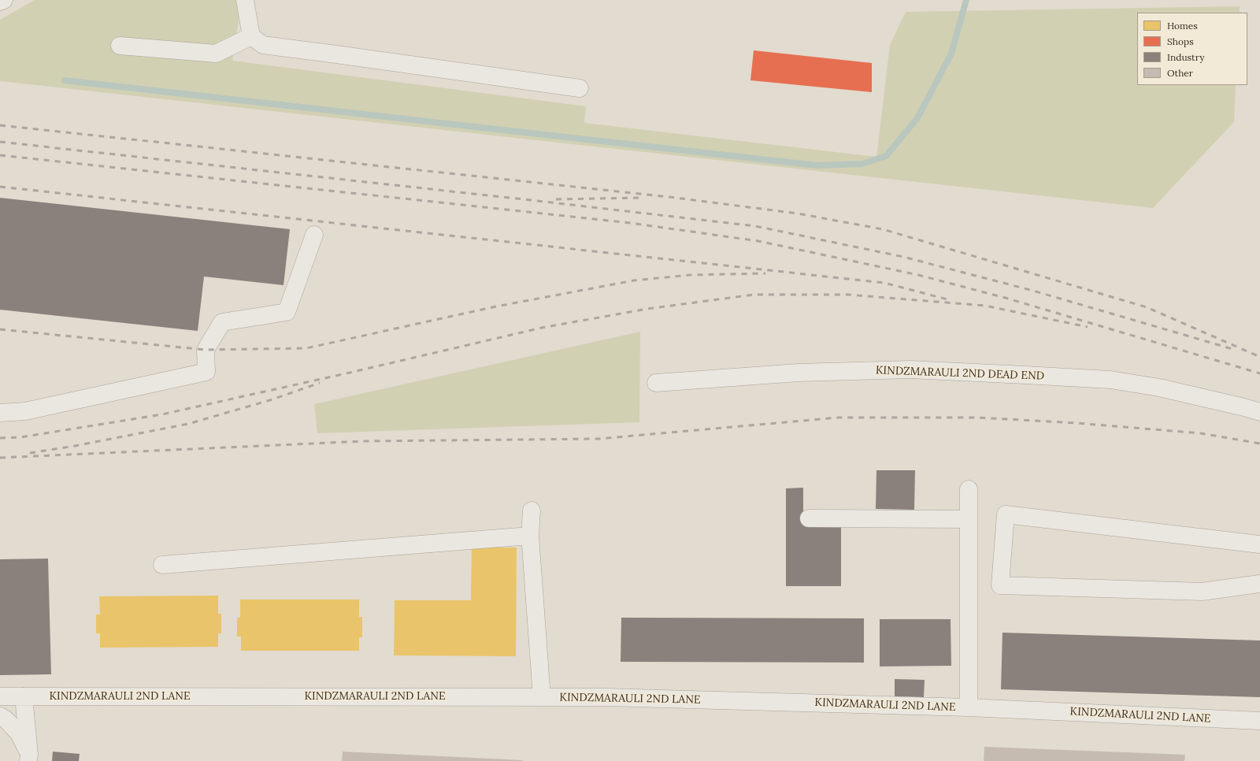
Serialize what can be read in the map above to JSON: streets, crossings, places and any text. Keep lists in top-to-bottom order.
{
  "streets": {
    "street": ["KINDZMARAULI 2ND DEAD END", "KINDZMARAULI 2ND LANE"]
  },
  "legend": [
    "Homes",
    "Shops",
    "Industry",
    "Other"
  ]
}
